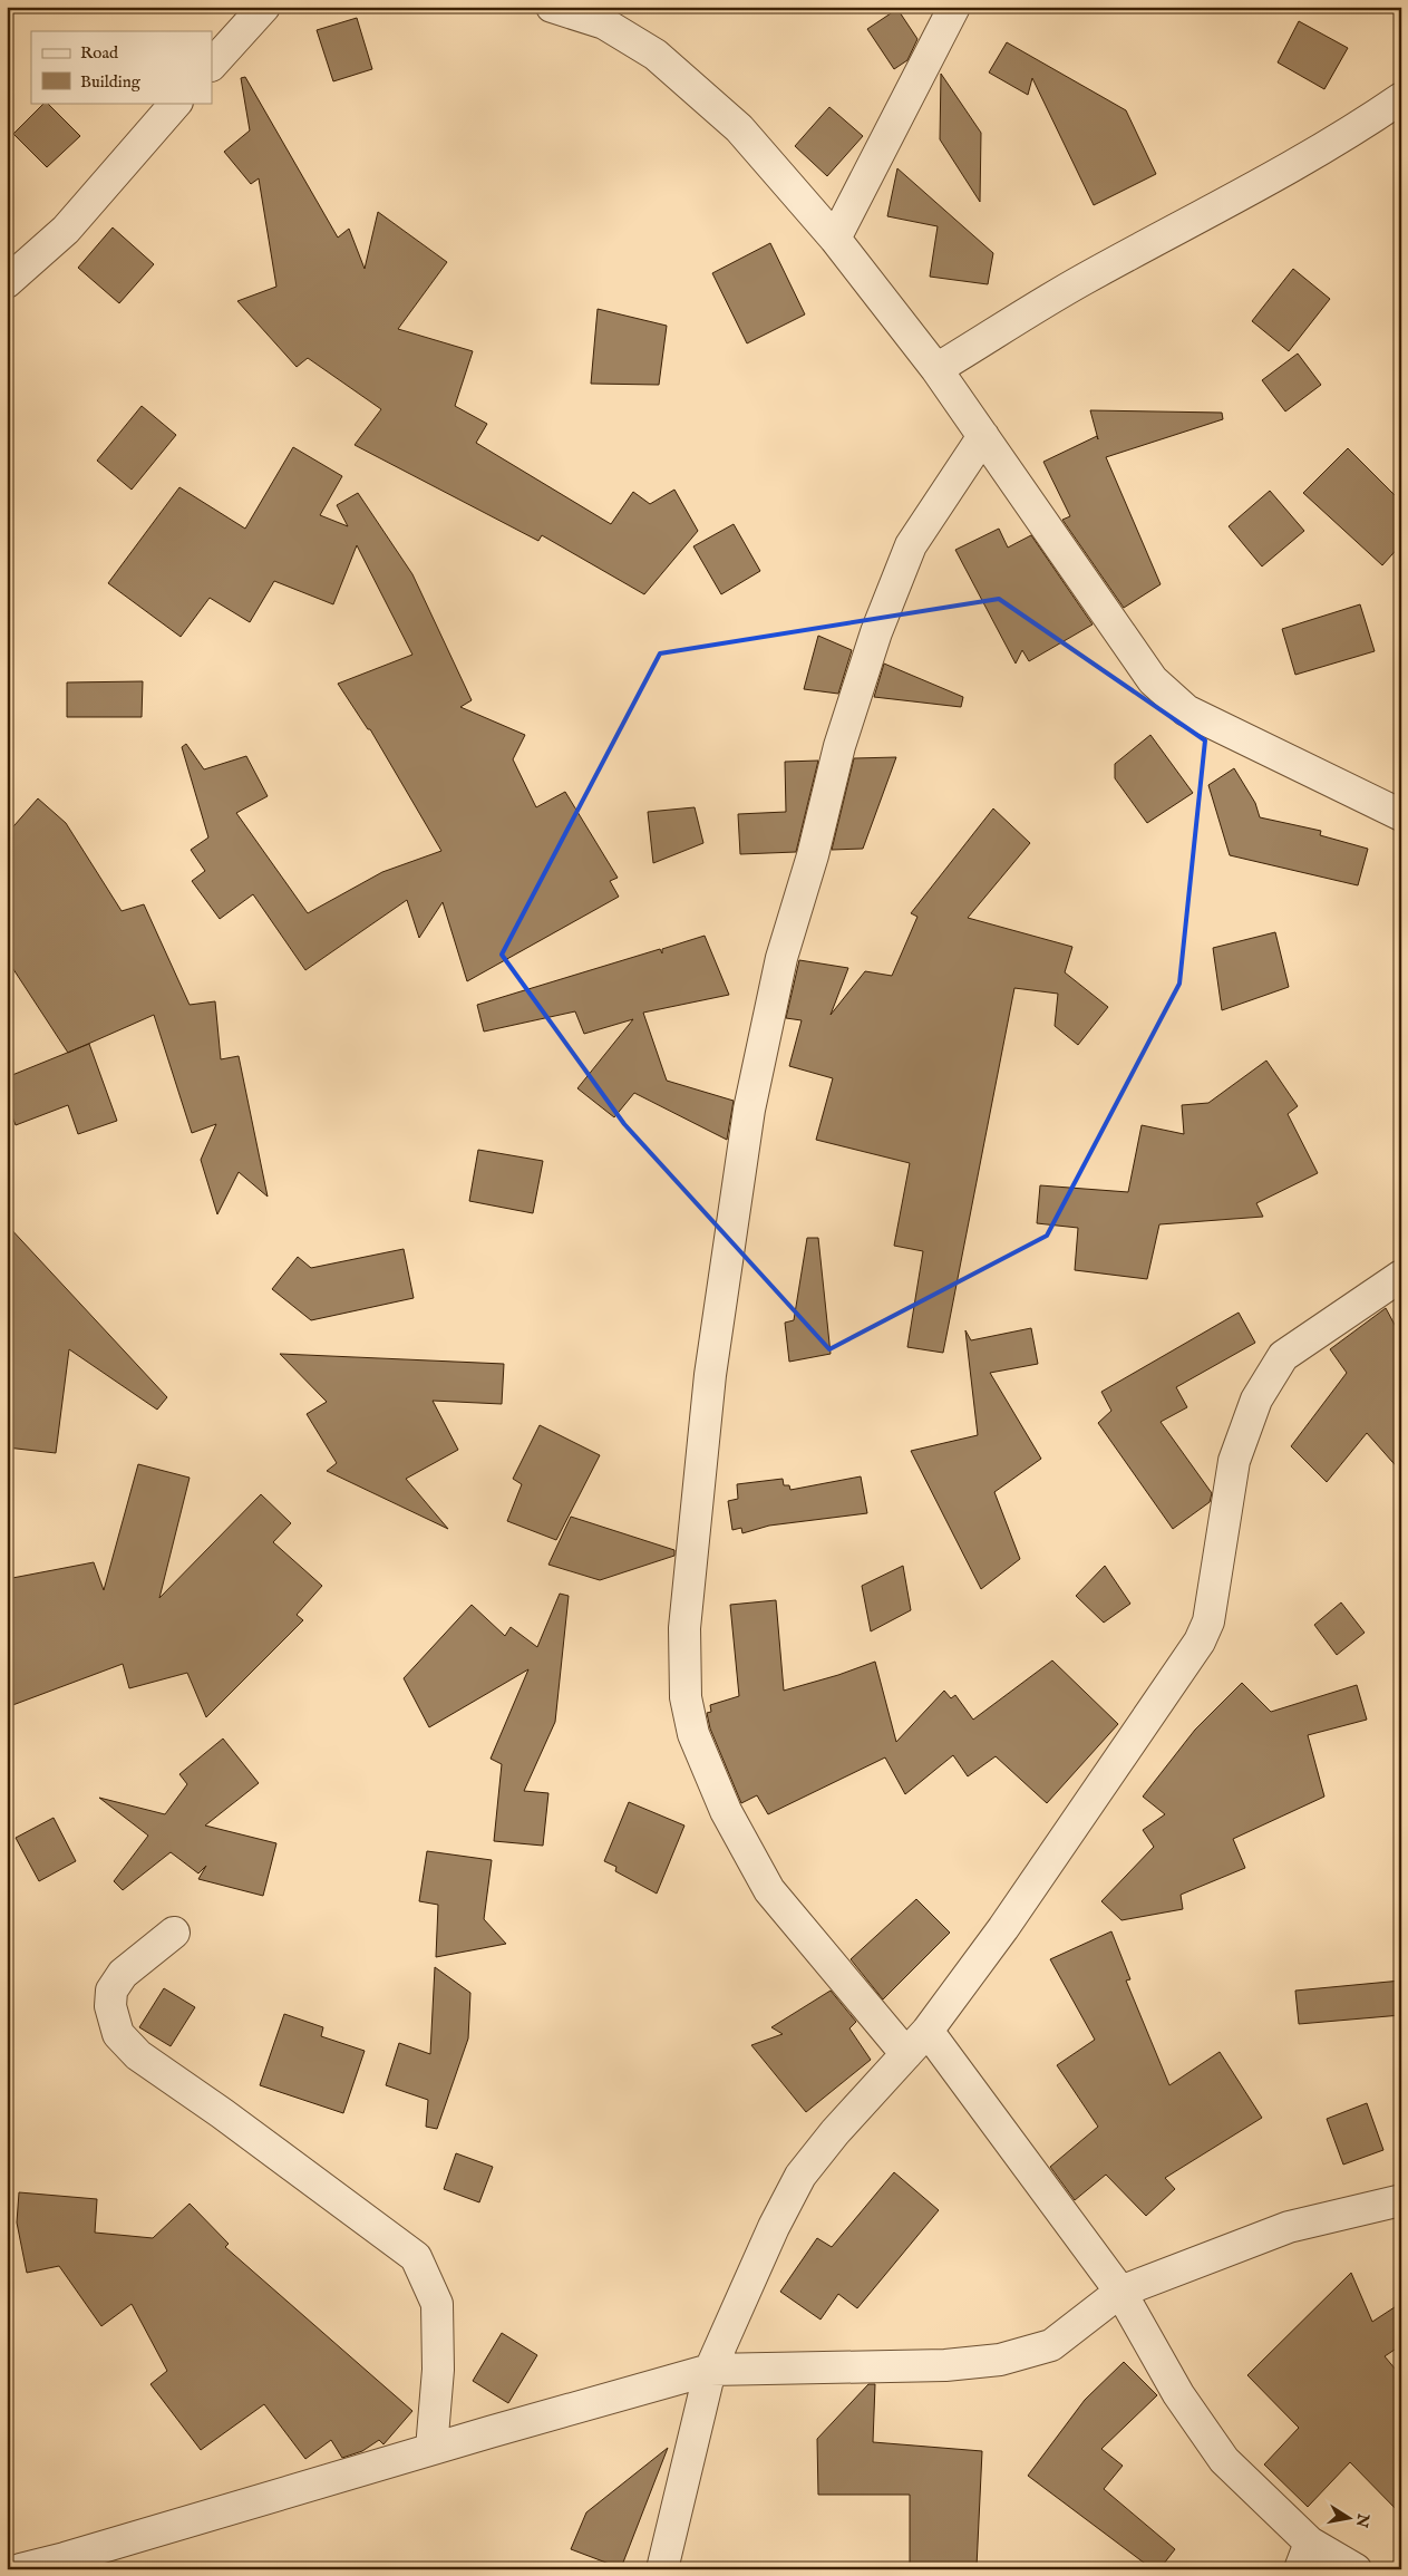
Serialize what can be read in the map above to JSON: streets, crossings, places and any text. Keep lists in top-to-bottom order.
{
  "legend": ["Road", "Building"],
  "north": "right"
}
